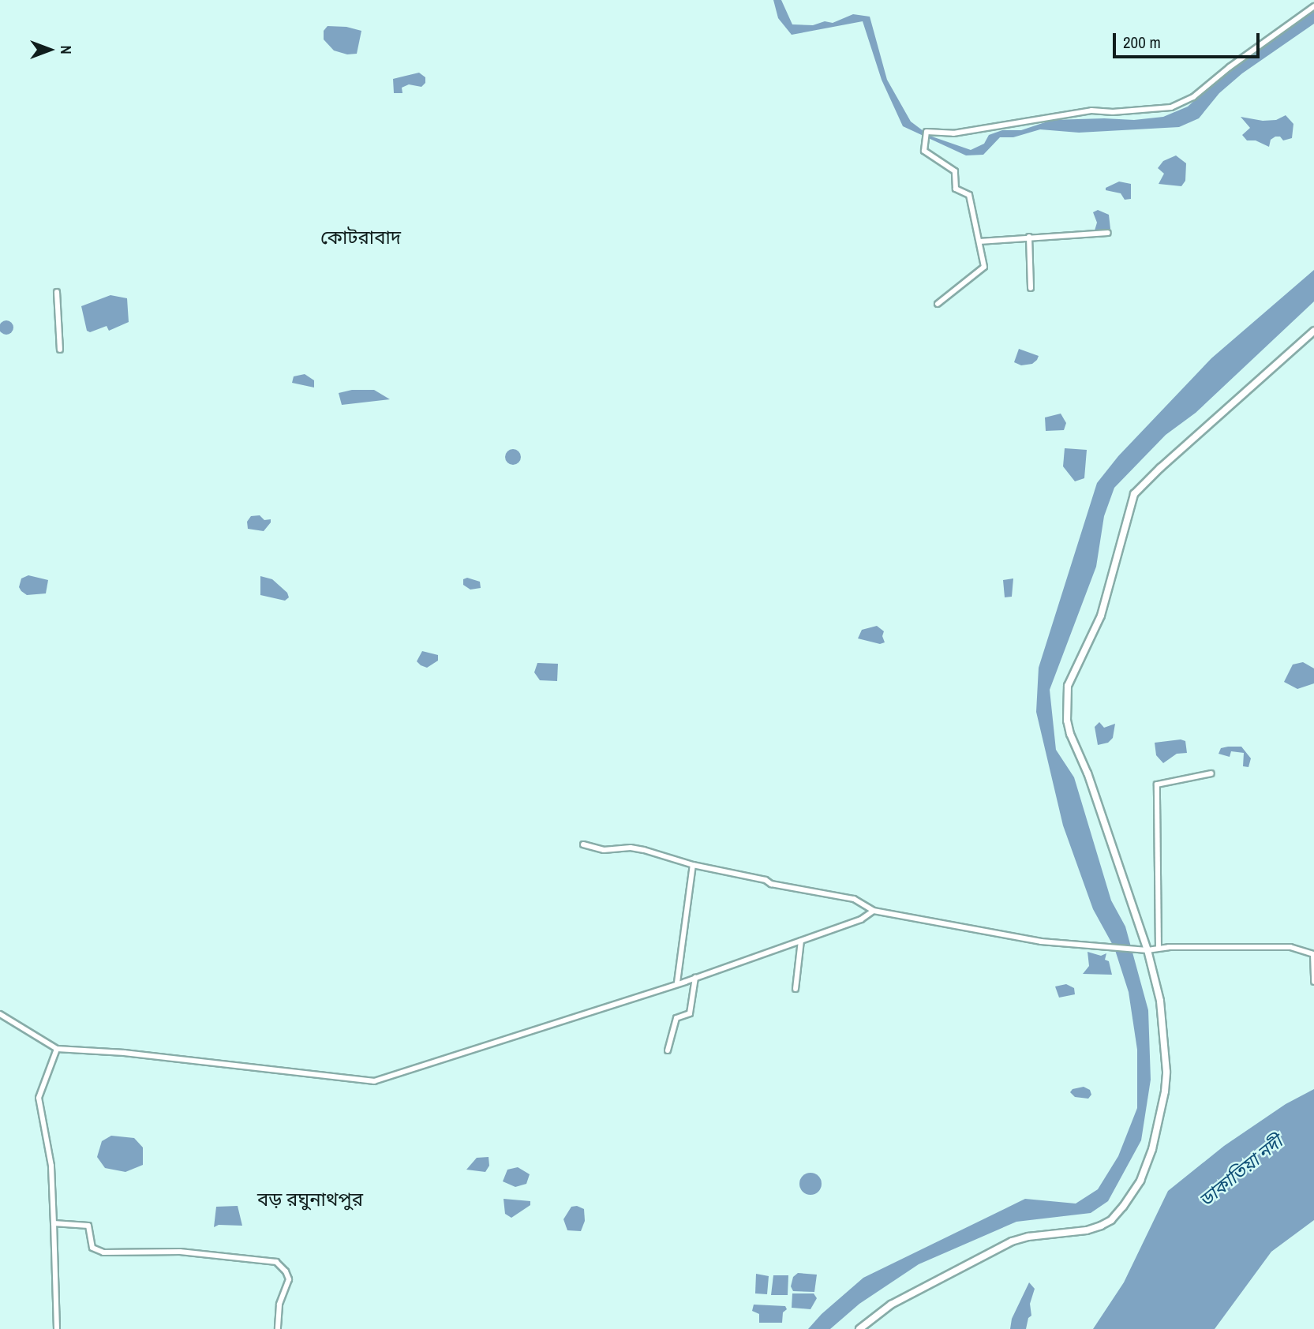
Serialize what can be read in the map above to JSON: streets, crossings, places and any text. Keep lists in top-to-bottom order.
{
  "districts": ["কোটরাবাদ", "বড় রঘুনাথপুর"],
  "water": ["ডাকাতিয়া নদী"],
  "scale_bar": "200 m",
  "north": "right"
}
